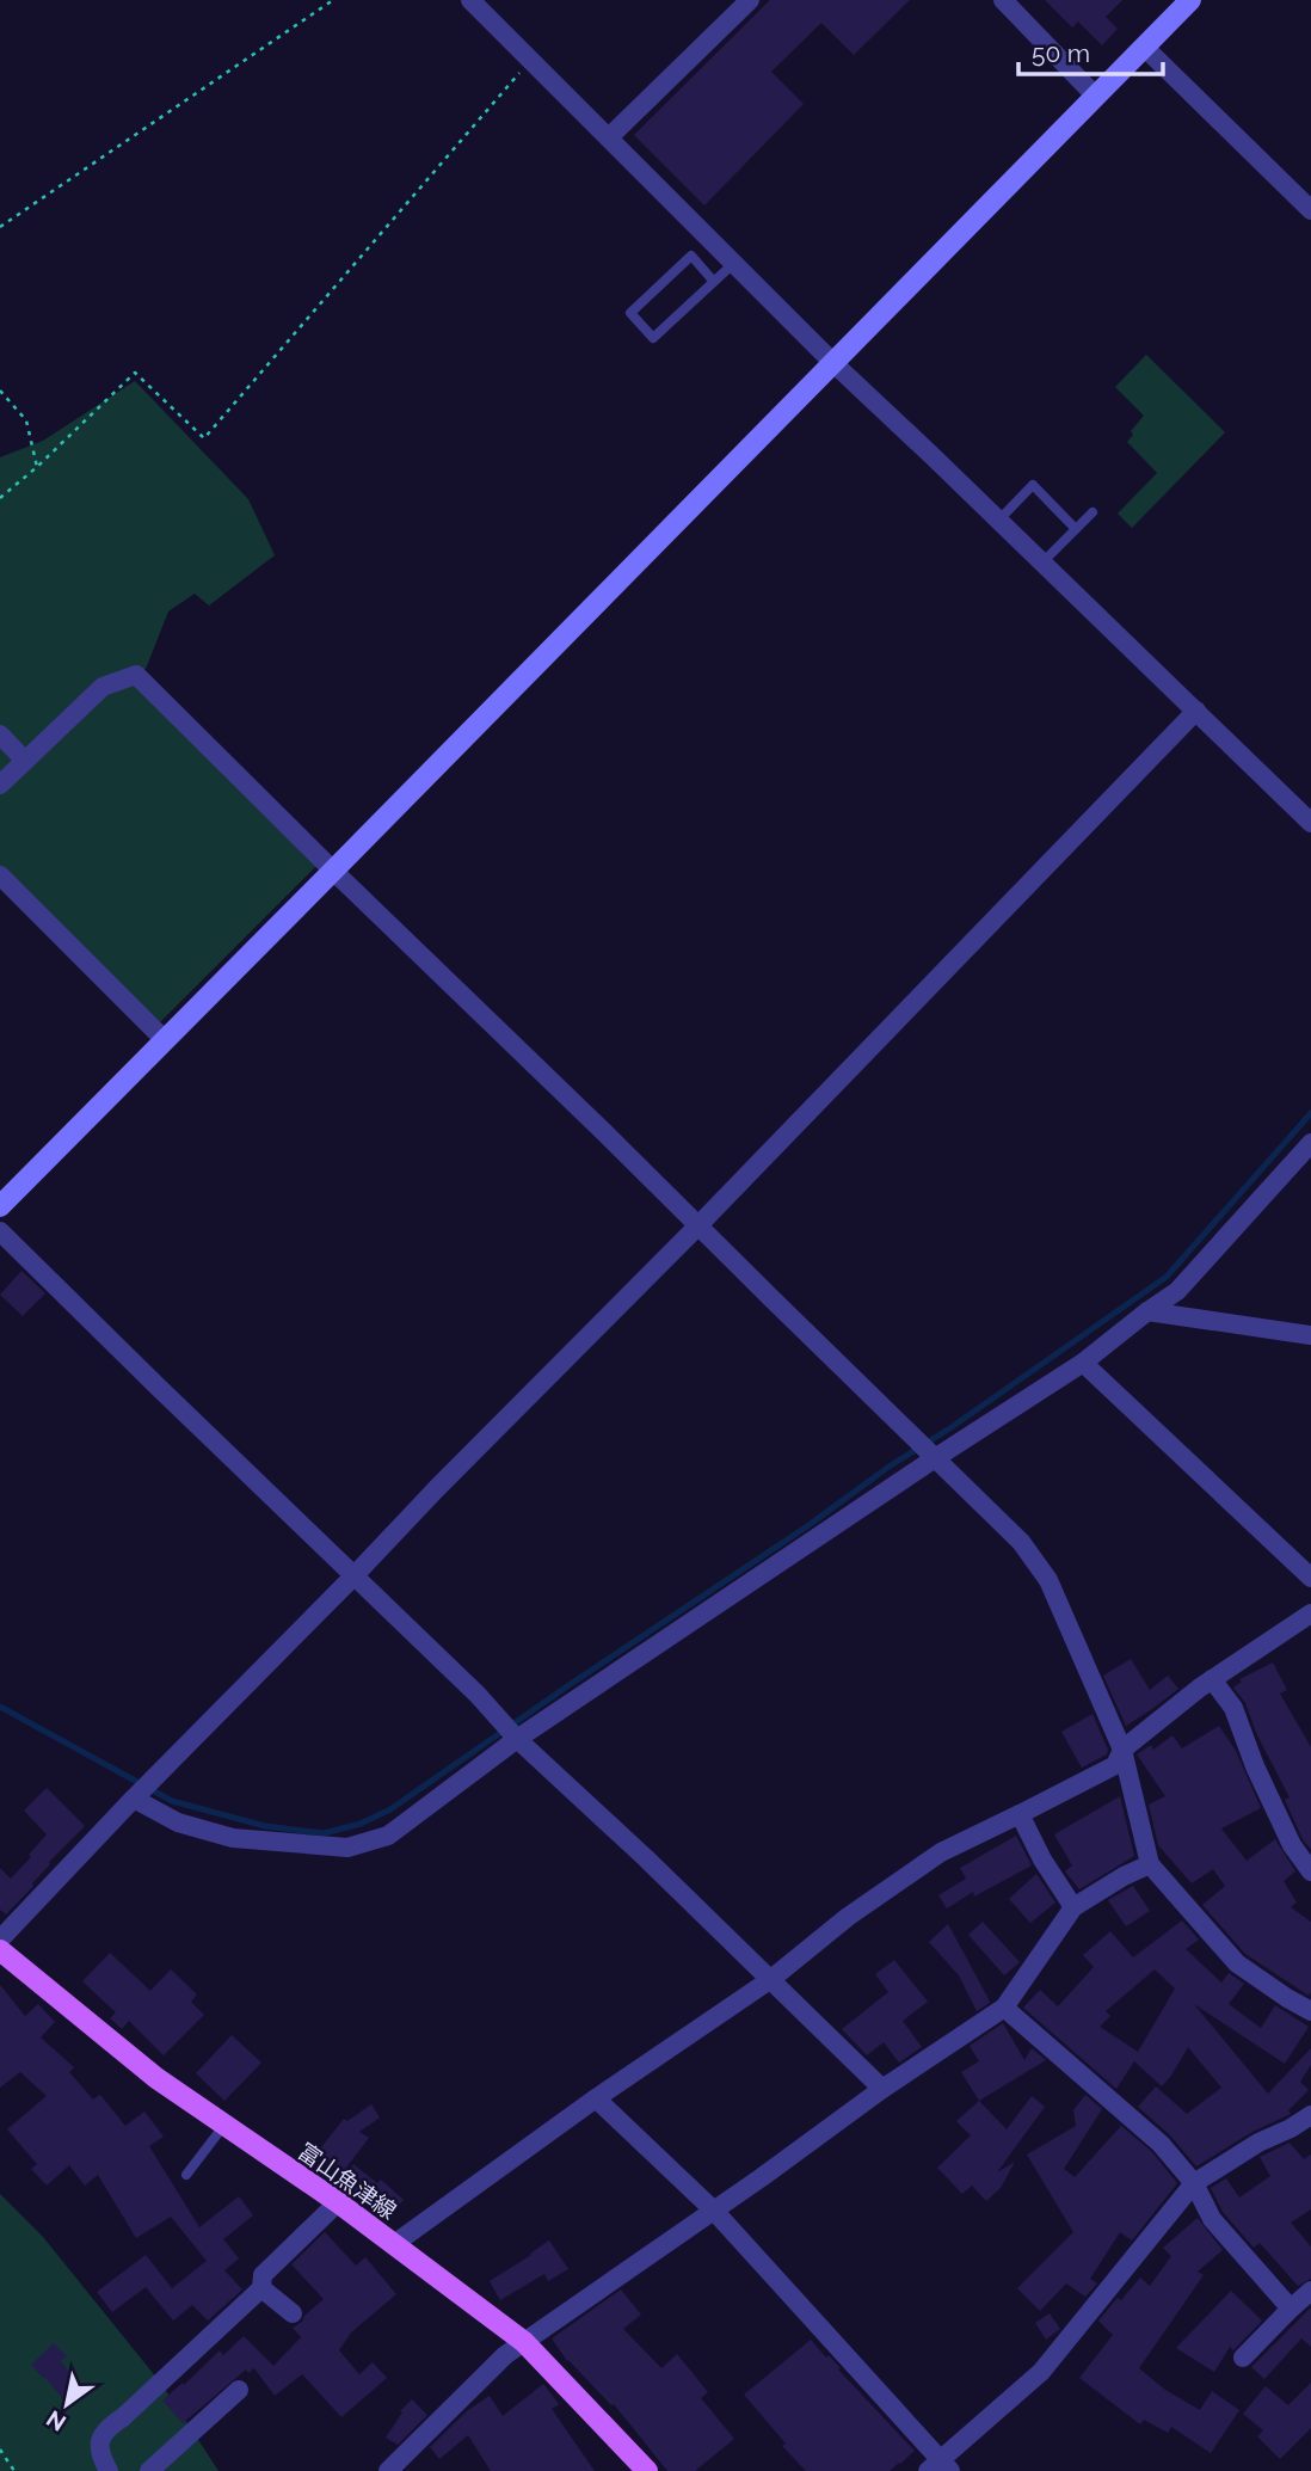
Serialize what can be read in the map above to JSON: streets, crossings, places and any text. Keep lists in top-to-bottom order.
{
  "streets": {
    "main road": ["富山魚津線"]
  },
  "scale_bar": "50 m",
  "north": "bottom left"
}
